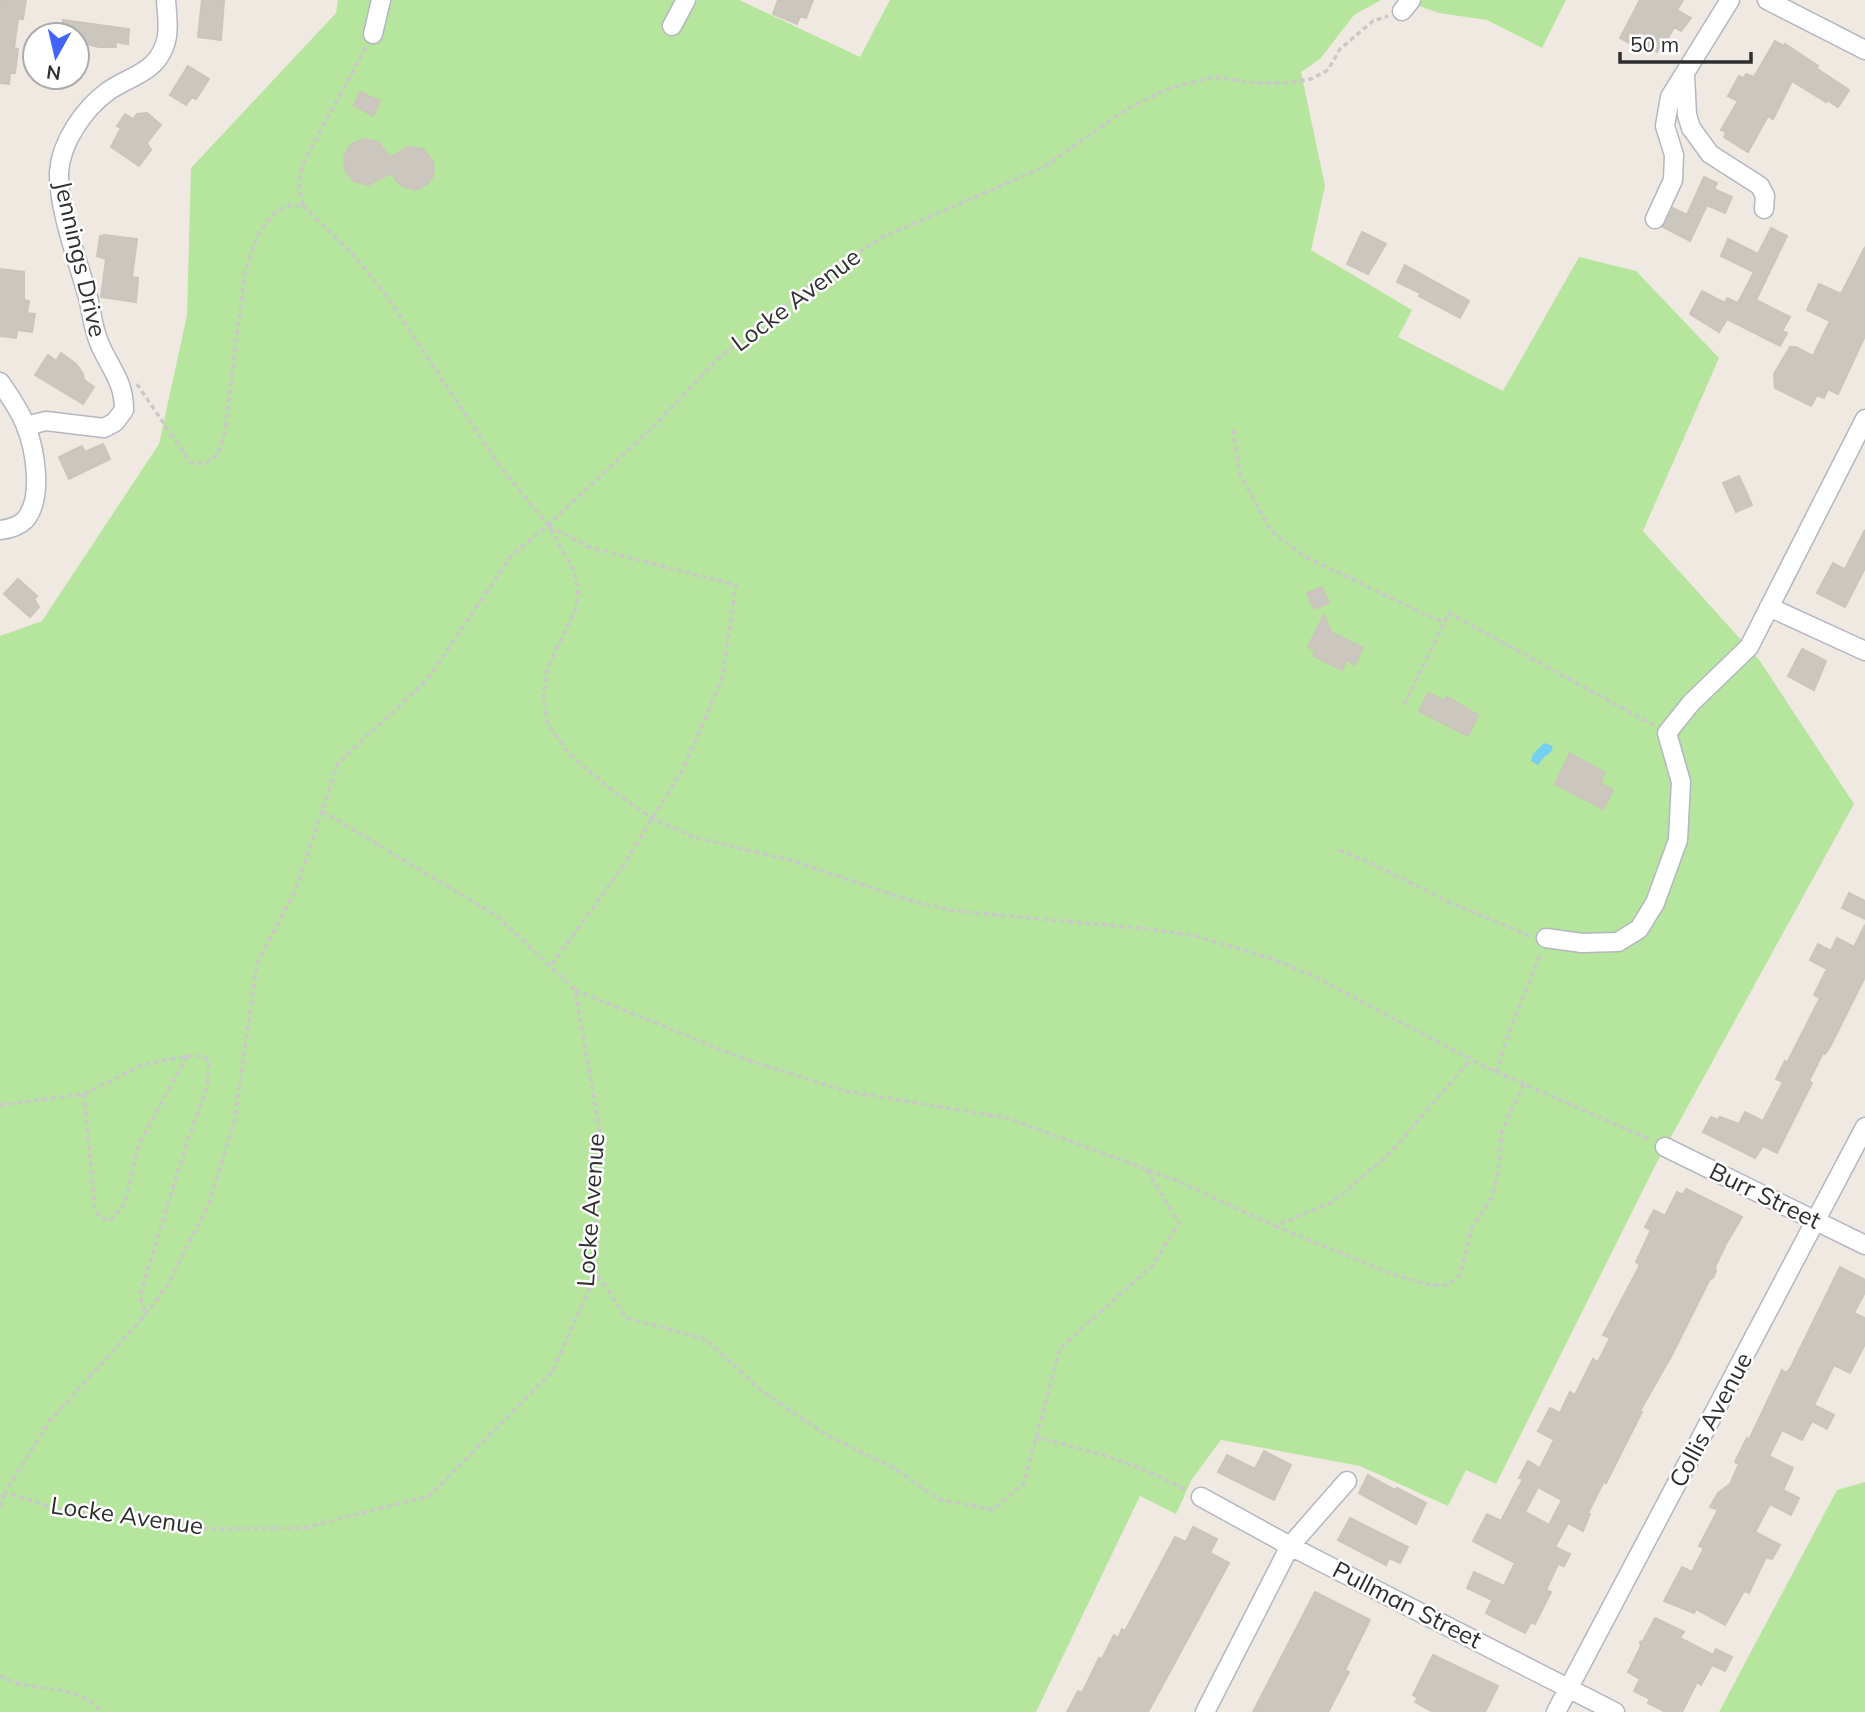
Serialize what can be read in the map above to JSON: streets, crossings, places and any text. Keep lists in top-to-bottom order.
{
  "streets": {
    "street": [
      "Jennings Drive",
      "Burr Street",
      "Collis Avenue",
      "Pullman Street"
    ],
    "path": ["Locke Avenue"]
  },
  "crossings": [
    ["Burr Street", "Collis Avenue"],
    ["Collis Avenue", "Pullman Street"]
  ],
  "scale_bar": "50 m",
  "north": "bottom"
}
